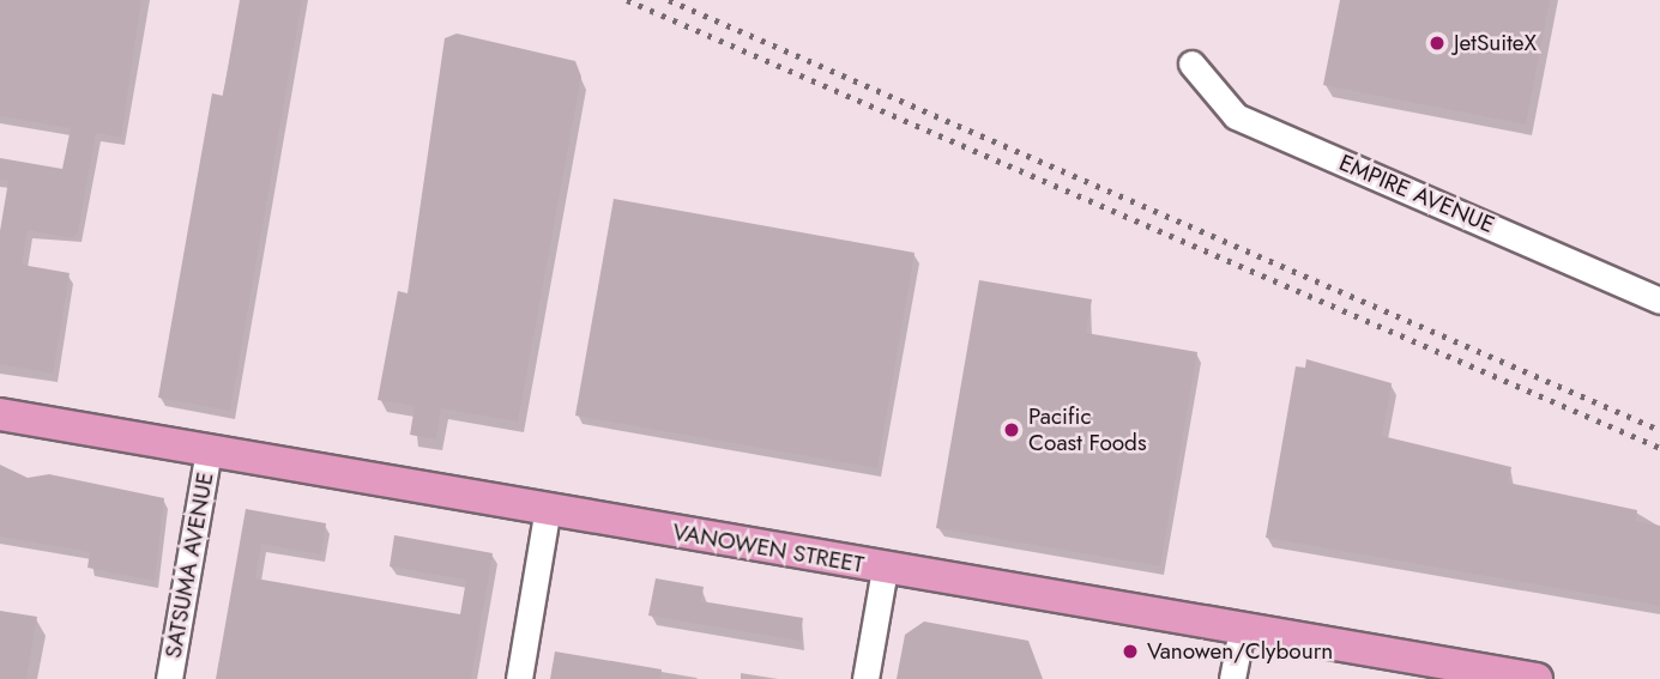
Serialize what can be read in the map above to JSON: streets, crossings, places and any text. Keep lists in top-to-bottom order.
{
  "streets": {
    "main road": ["VANOWEN STREET"],
    "street": ["EMPIRE AVENUE", "SATSUMA AVENUE"]
  },
  "crossings": [
    ["VANOWEN STREET", "SATSUMA AVENUE"]
  ],
  "places": ["JetSuiteX", "Pacific Coast Foods", "Vanowen/Clybourn"]
}
